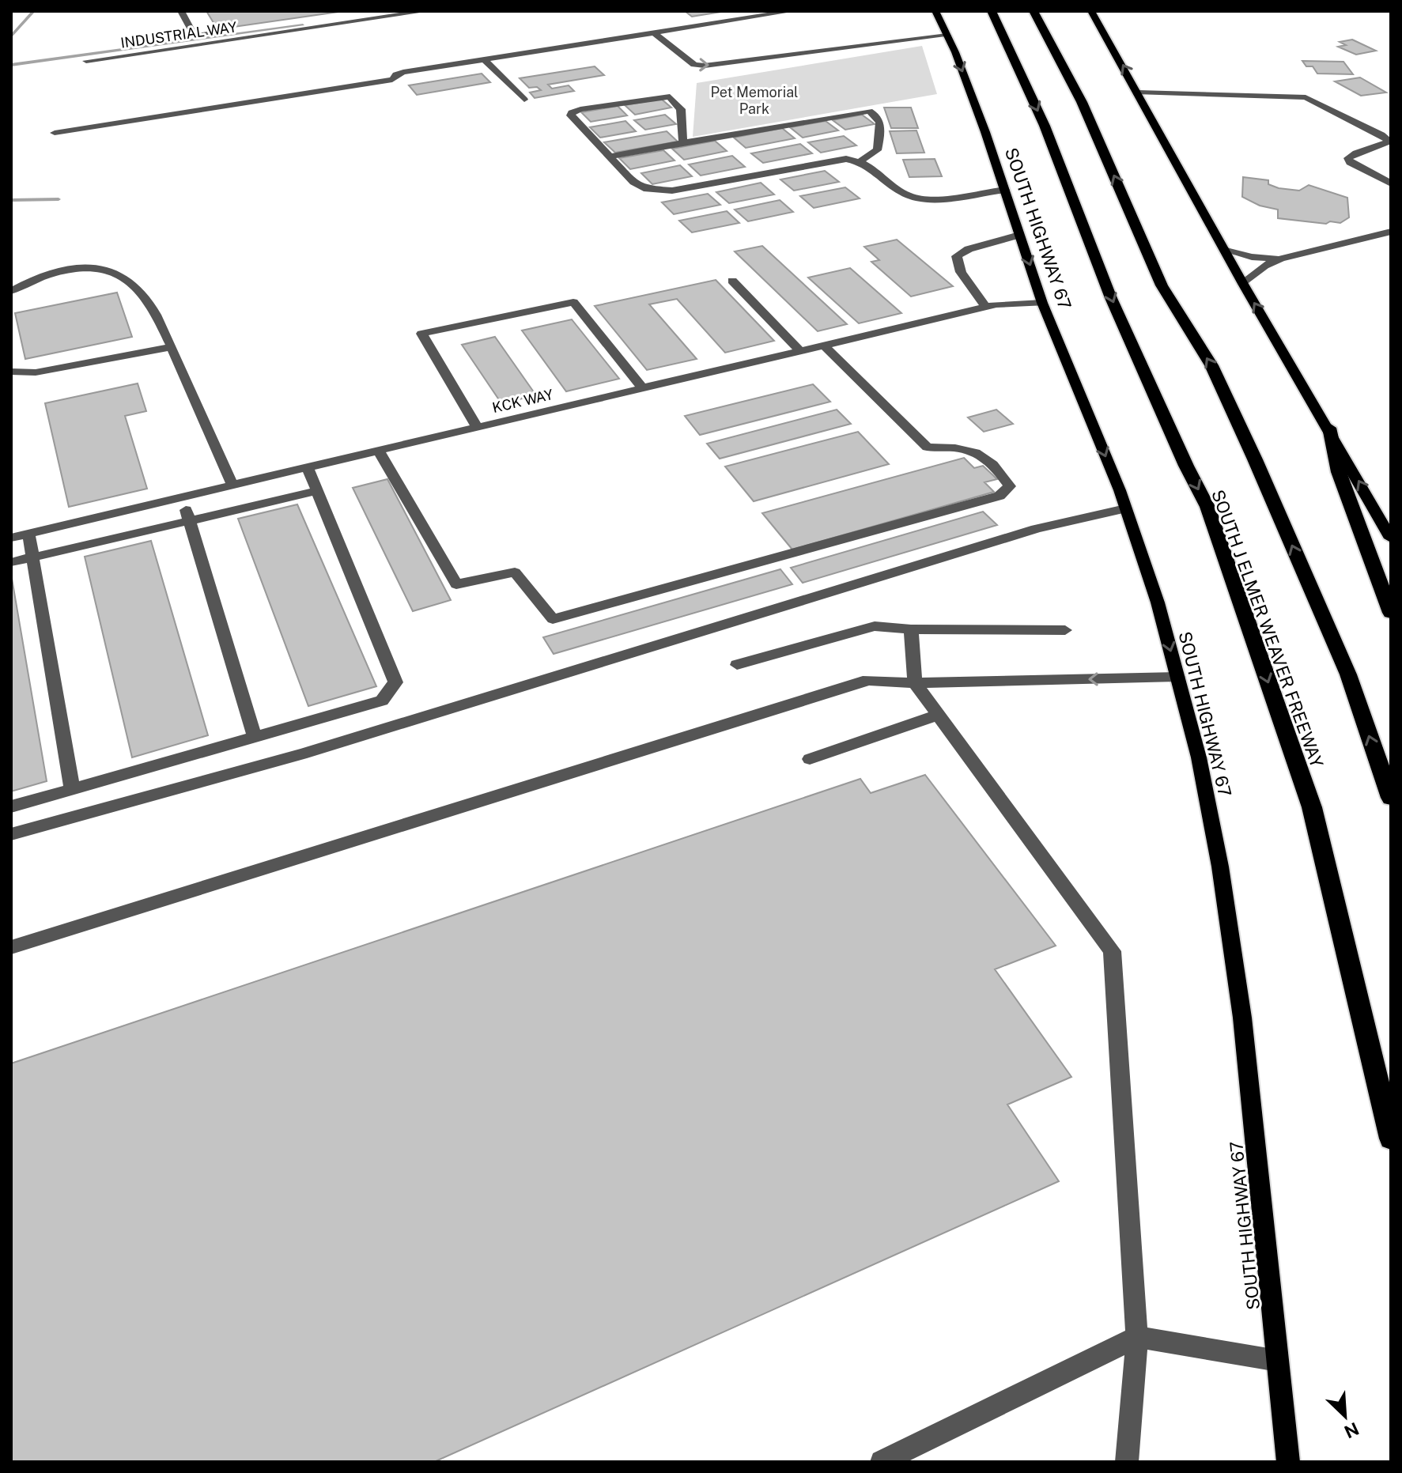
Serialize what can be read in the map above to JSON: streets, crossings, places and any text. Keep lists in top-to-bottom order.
{
  "streets": {
    "highway": ["SOUTH J ELMER WEAVER FREEWAY"],
    "main road": ["SOUTH HIGHWAY 67"],
    "street": ["INDUSTRIAL WAY", "KCK WAY"]
  },
  "crossings": [
    ["SOUTH HIGHWAY 67", "KCK WAY"]
  ],
  "one_way": ["SOUTH HIGHWAY 67"],
  "parks": ["Pet Memorial Park"],
  "north": "bottom right"
}
